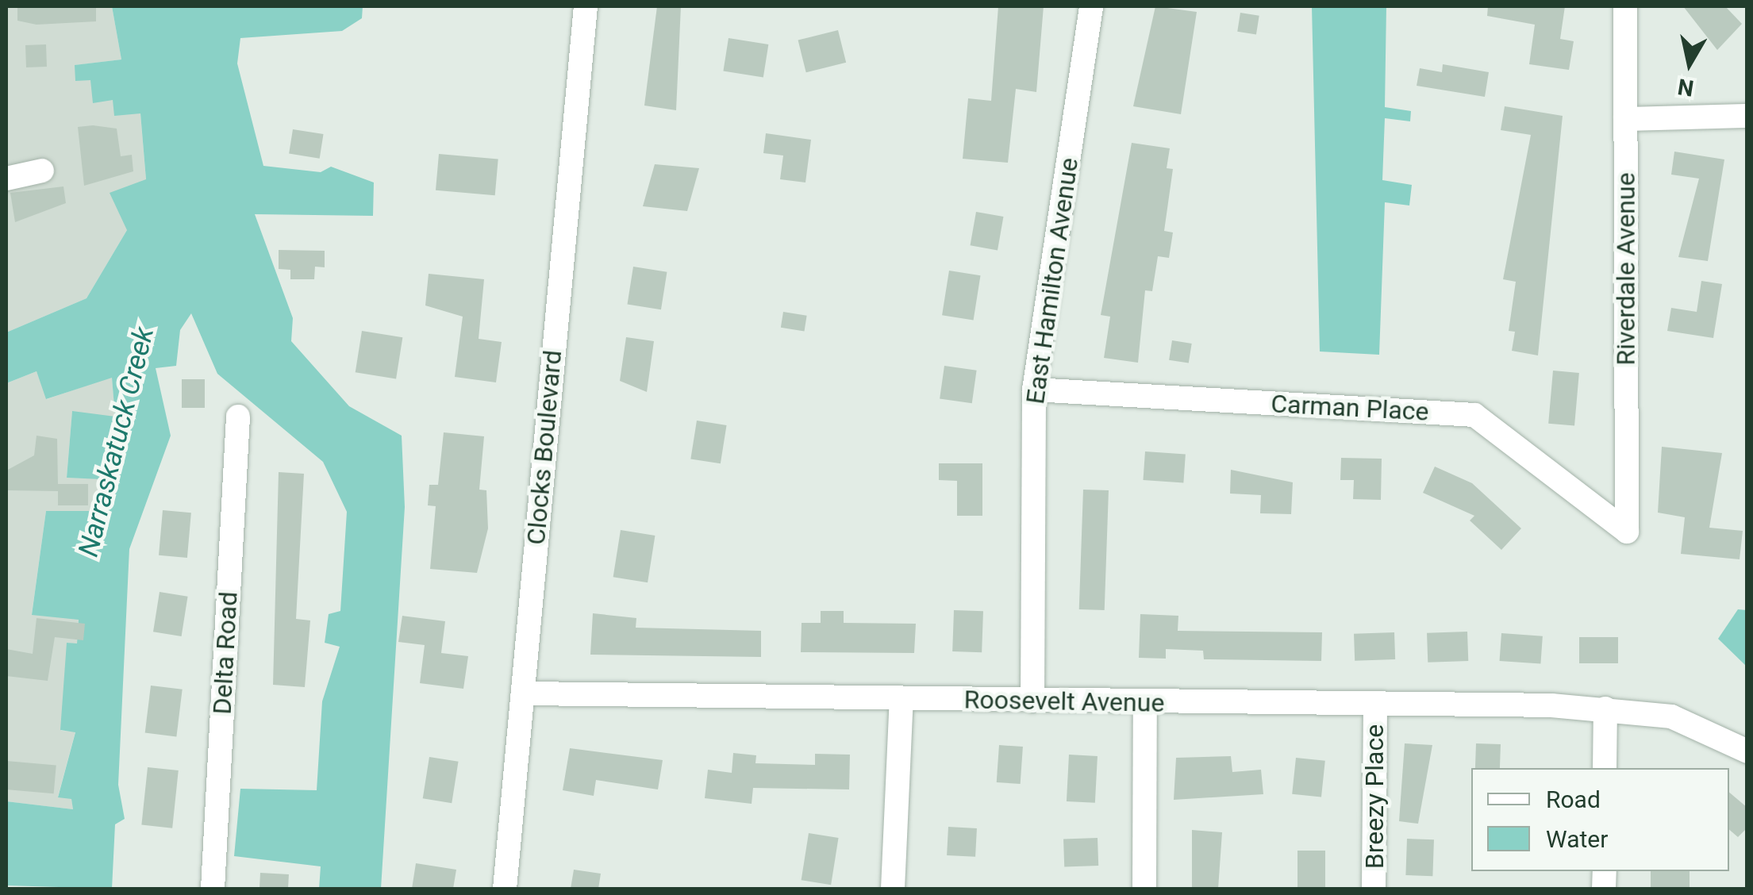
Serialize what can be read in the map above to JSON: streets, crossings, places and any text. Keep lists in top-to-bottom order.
{
  "streets": {
    "street": [
      "Riverdale Avenue",
      "East Hamilton Avenue",
      "Carman Place",
      "Clocks Boulevard",
      "Delta Road",
      "Roosevelt Avenue",
      "Breezy Place"
    ]
  },
  "crossings": [
    ["Riverdale Avenue", "Carman Place"],
    ["East Hamilton Avenue", "Carman Place"],
    ["East Hamilton Avenue", "Roosevelt Avenue"],
    ["Clocks Boulevard", "Roosevelt Avenue"],
    ["Roosevelt Avenue", "Breezy Place"]
  ],
  "water": ["Narraskatuck Creek"],
  "legend": ["Road", "Water"],
  "north": "bottom"
}
